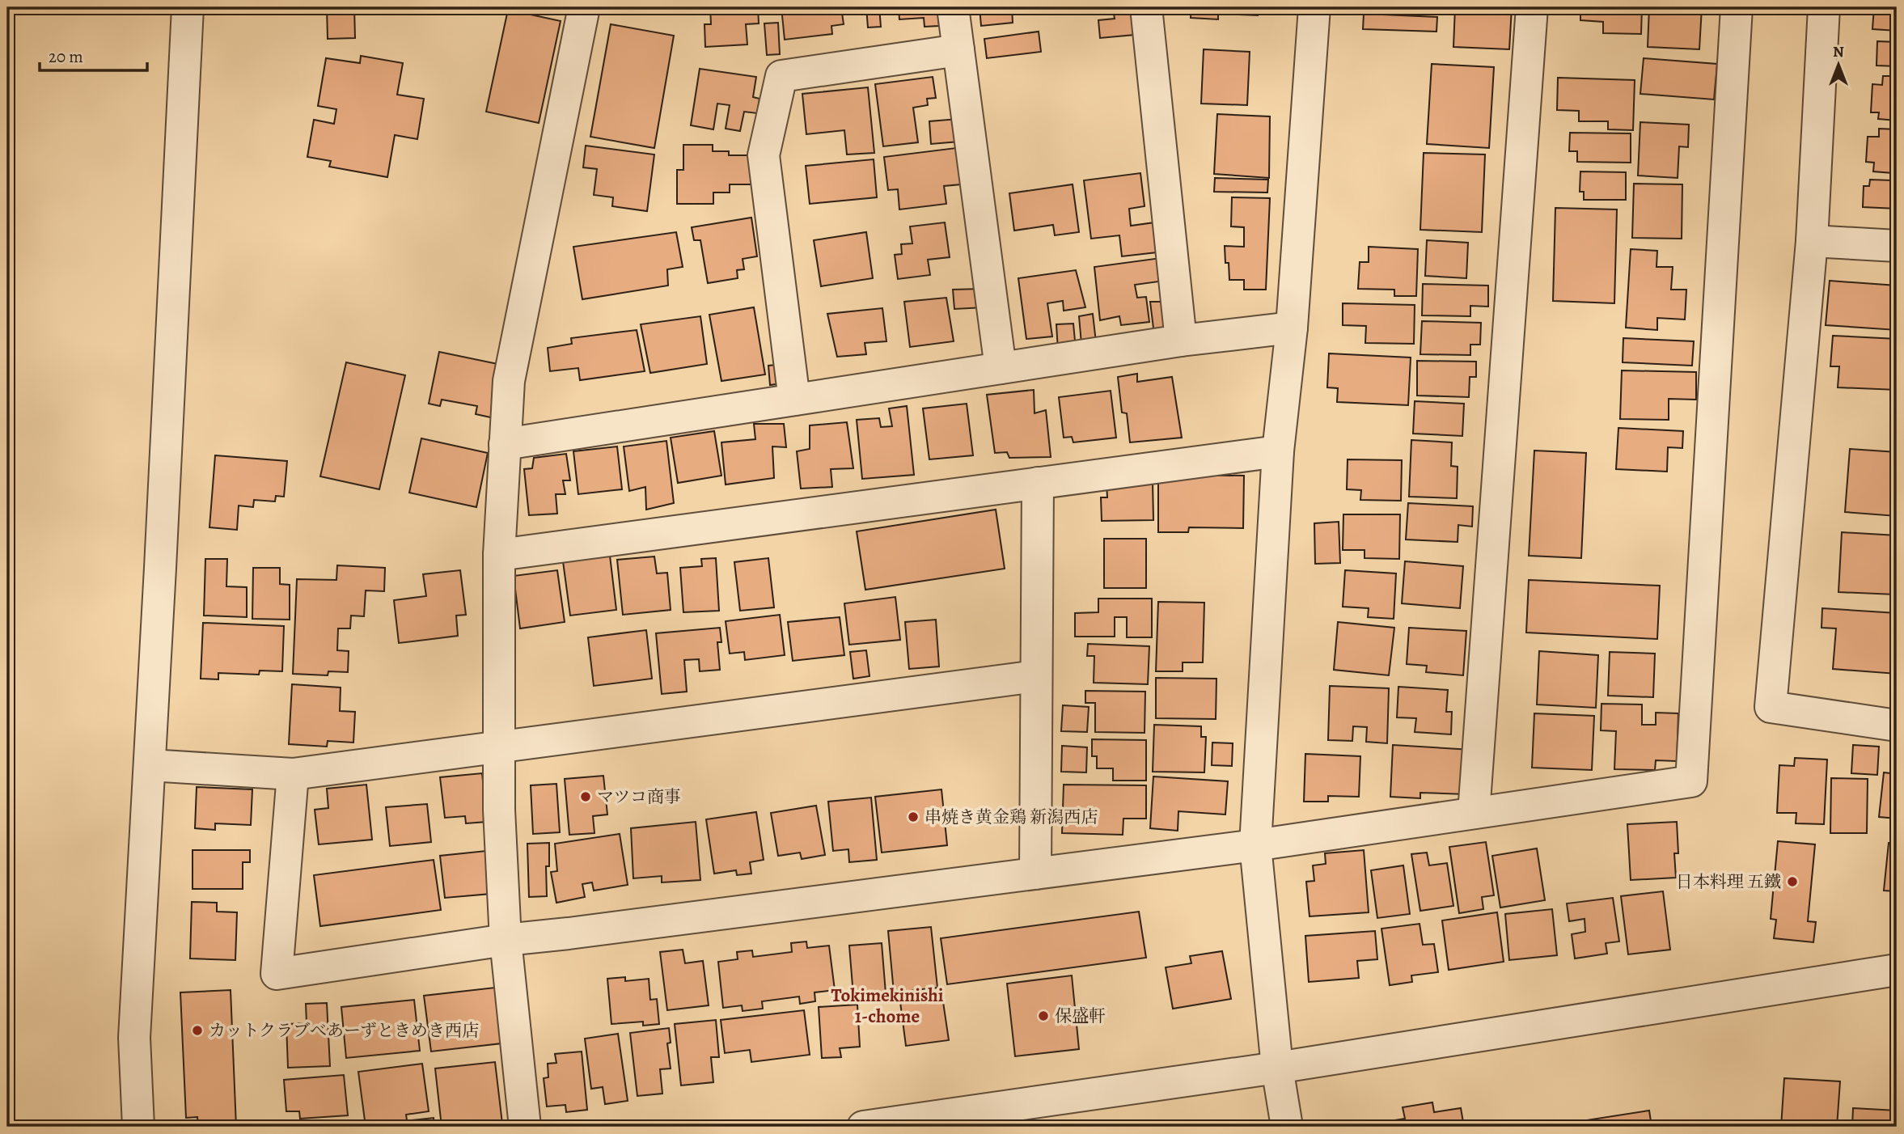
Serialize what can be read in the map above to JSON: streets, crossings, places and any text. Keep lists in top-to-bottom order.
{
  "districts": ["Tokimekinishi 1-chome"],
  "places": [
    "マツコ商事",
    "串焼き黄金鶏 新潟西店",
    "日本料理 五鐵",
    "保盛軒",
    "カットクラブべあーずときめき西店"
  ],
  "scale_bar": "20 m",
  "north": "top"
}
